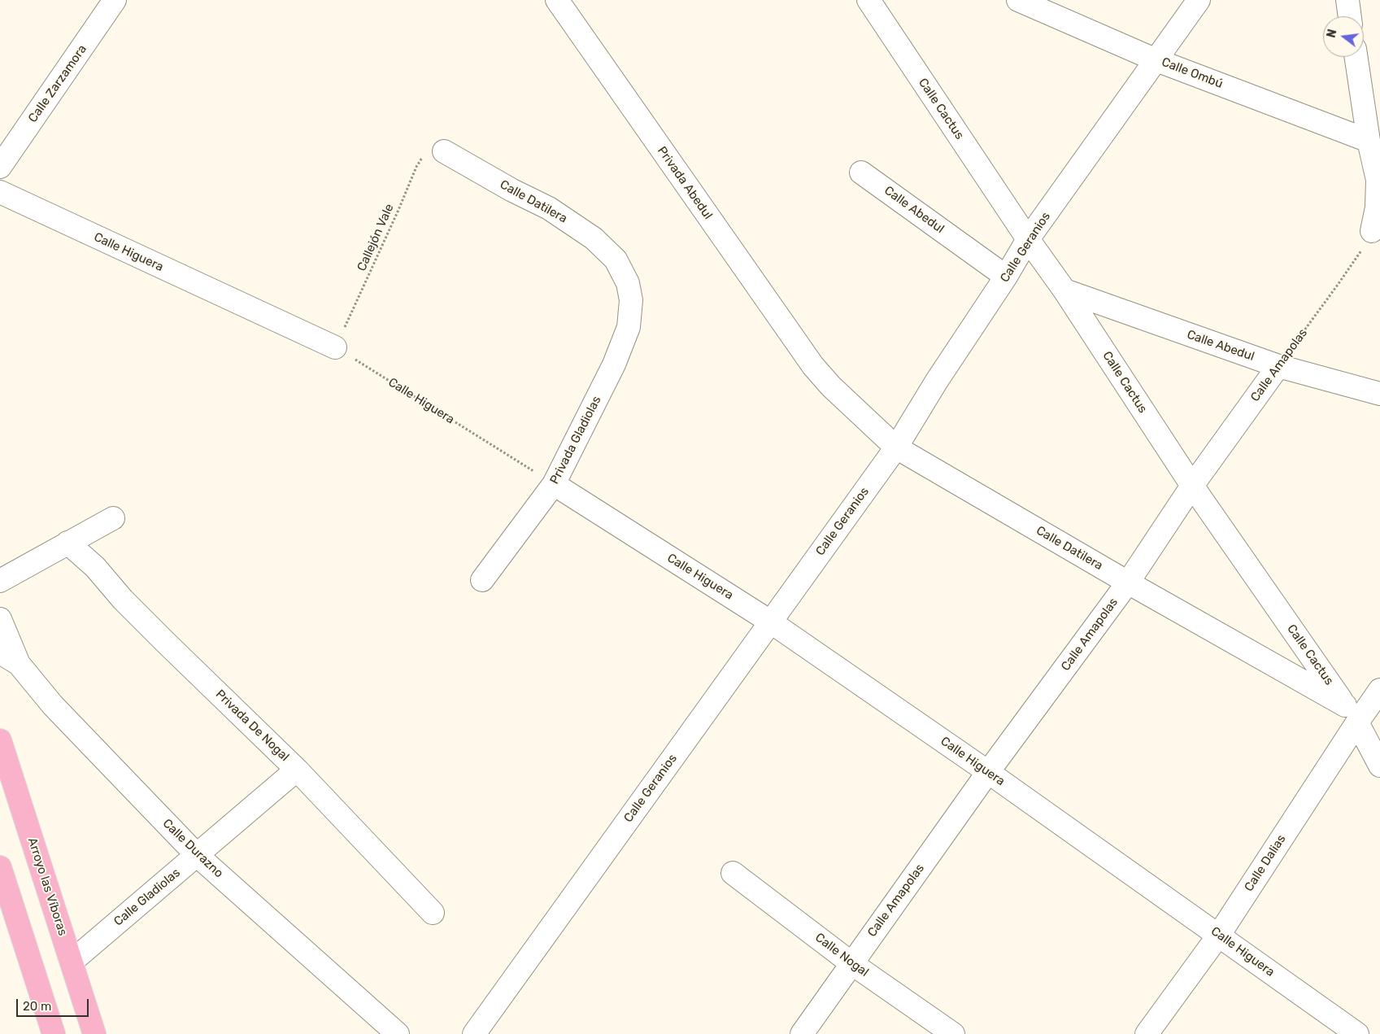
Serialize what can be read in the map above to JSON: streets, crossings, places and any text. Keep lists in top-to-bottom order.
{
  "streets": {
    "main road": ["Arroyo las Víboras"],
    "street": [
      "Calle Ombú",
      "Calle Zarzamora",
      "Calle Cactus",
      "Privada Abedul",
      "Calle Datilera",
      "Calle Abedul",
      "Calle Geranios",
      "Calle Higuera",
      "Calle Amapolas",
      "Privada Gladiolas",
      "Privada De Nogal",
      "Calle Durazno",
      "Calle Dalias",
      "Calle Gladiolas",
      "Calle Nogal"
    ],
    "path": ["Callejón Vale"]
  },
  "crossings": [
    ["Calle Ombú", "Calle Geranios"],
    ["Calle Cactus", "Calle Datilera"],
    ["Calle Cactus", "Calle Abedul"],
    ["Calle Cactus", "Calle Geranios"],
    ["Calle Cactus", "Calle Amapolas"],
    ["Calle Cactus", "Calle Dalias"],
    ["Privada Abedul", "Calle Datilera"],
    ["Calle Datilera", "Callejón Vale"],
    ["Calle Datilera", "Calle Geranios"],
    ["Calle Datilera", "Calle Amapolas"],
    ["Calle Datilera", "Privada Gladiolas"],
    ["Calle Datilera", "Calle Dalias"],
    ["Calle Abedul", "Calle Geranios"],
    ["Calle Abedul", "Calle Amapolas"],
    ["Callejón Vale", "Calle Higuera"],
    ["Calle Geranios", "Calle Higuera"],
    ["Calle Higuera", "Calle Amapolas"],
    ["Calle Higuera", "Privada Gladiolas"],
    ["Calle Higuera", "Calle Dalias"],
    ["Calle Amapolas", "Calle Nogal"],
    ["Privada De Nogal", "Calle Gladiolas"],
    ["Calle Durazno", "Calle Gladiolas"],
    ["Arroyo las Víboras", "Calle Gladiolas"]
  ],
  "scale_bar": "20 m",
  "north": "left"
}
